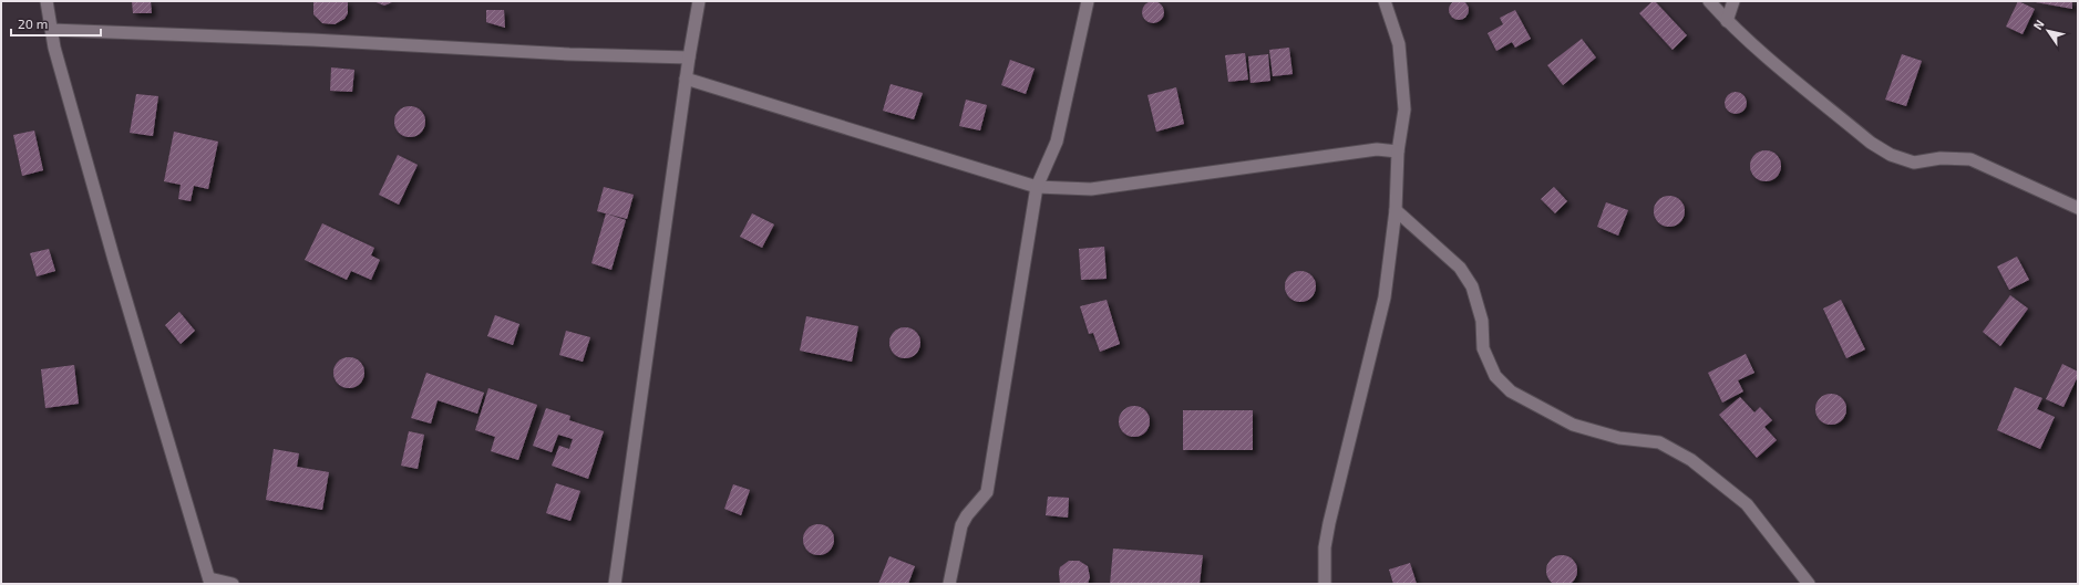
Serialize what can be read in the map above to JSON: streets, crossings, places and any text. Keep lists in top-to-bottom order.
{
  "scale_bar": "20 m",
  "north": "top left"
}
